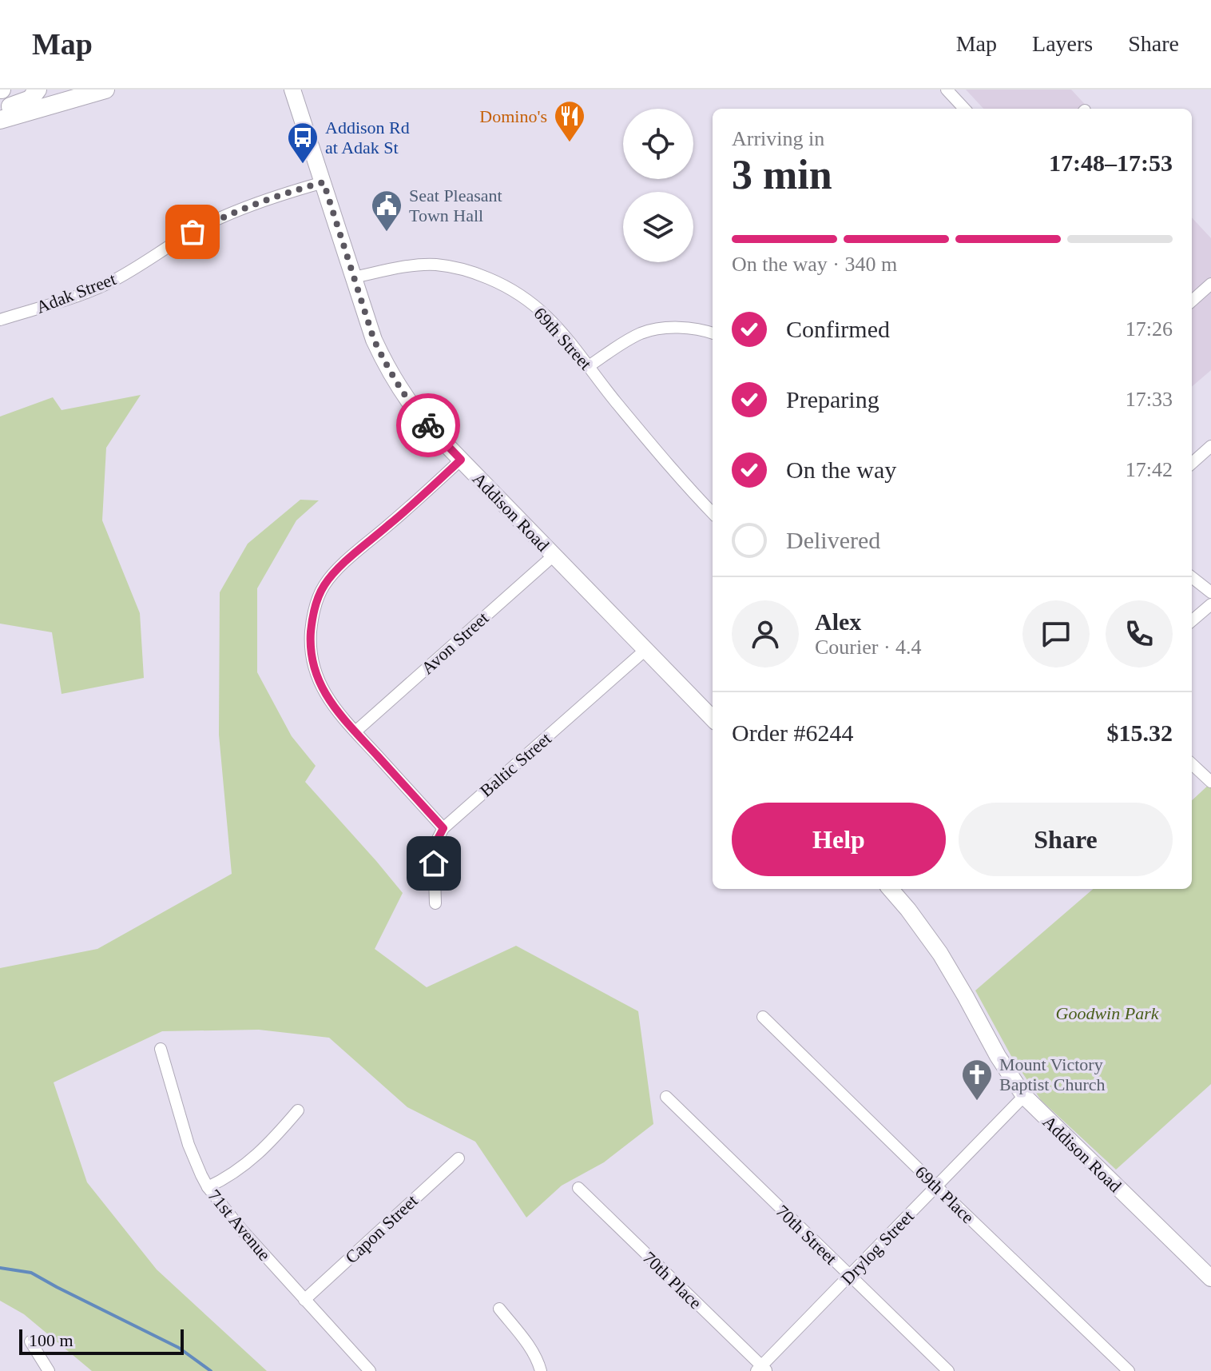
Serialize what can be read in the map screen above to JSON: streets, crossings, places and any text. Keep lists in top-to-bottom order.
{
  "streets": {
    "main road": ["Addison Road"],
    "street": [
      "Adak Street",
      "69th Street",
      "Avon Street",
      "Baltic Street",
      "69th Place",
      "71st Avenue",
      "Capon Street",
      "70th Street",
      "Drylog Street",
      "70th Place"
    ]
  },
  "crossings": [
    ["Adak Street", "Addison Road"],
    ["69th Street", "Addison Road"],
    ["Addison Road", "Avon Street"],
    ["Addison Road", "Baltic Street"],
    ["Addison Road", "Drylog Street"],
    ["69th Place", "Drylog Street"],
    ["71st Avenue", "Capon Street"],
    ["70th Street", "Drylog Street"],
    ["Drylog Street", "70th Place"]
  ],
  "parks": ["Goodwin Park"],
  "places": {
    "restaurant": ["Domino's"],
    "bus stop": ["Addison Rd at Adak St"],
    "public building": ["Seat Pleasant Town Hall"],
    "church": ["Mount Victory Baptist Church"]
  },
  "scale_bar": "100 m",
  "page": {
    "header": "Map",
    "nav": ["Map", "Layers", "Share"],
    "heading": ["3 min", "Arriving in", "17:48–17:53"],
    "panel": [
      "Alex",
      "Courier · 4.4",
      "Order #6244",
      "$15.32"
    ],
    "bar": "On the way · 340 m",
    "list": [
      ["Confirmed", "17:26"],
      ["Preparing", "17:33"],
      ["On the way", "17:42"],
      "Delivered"
    ],
    "buttons": ["Help", "Share"],
    "scale": "100 m"
  }
}
